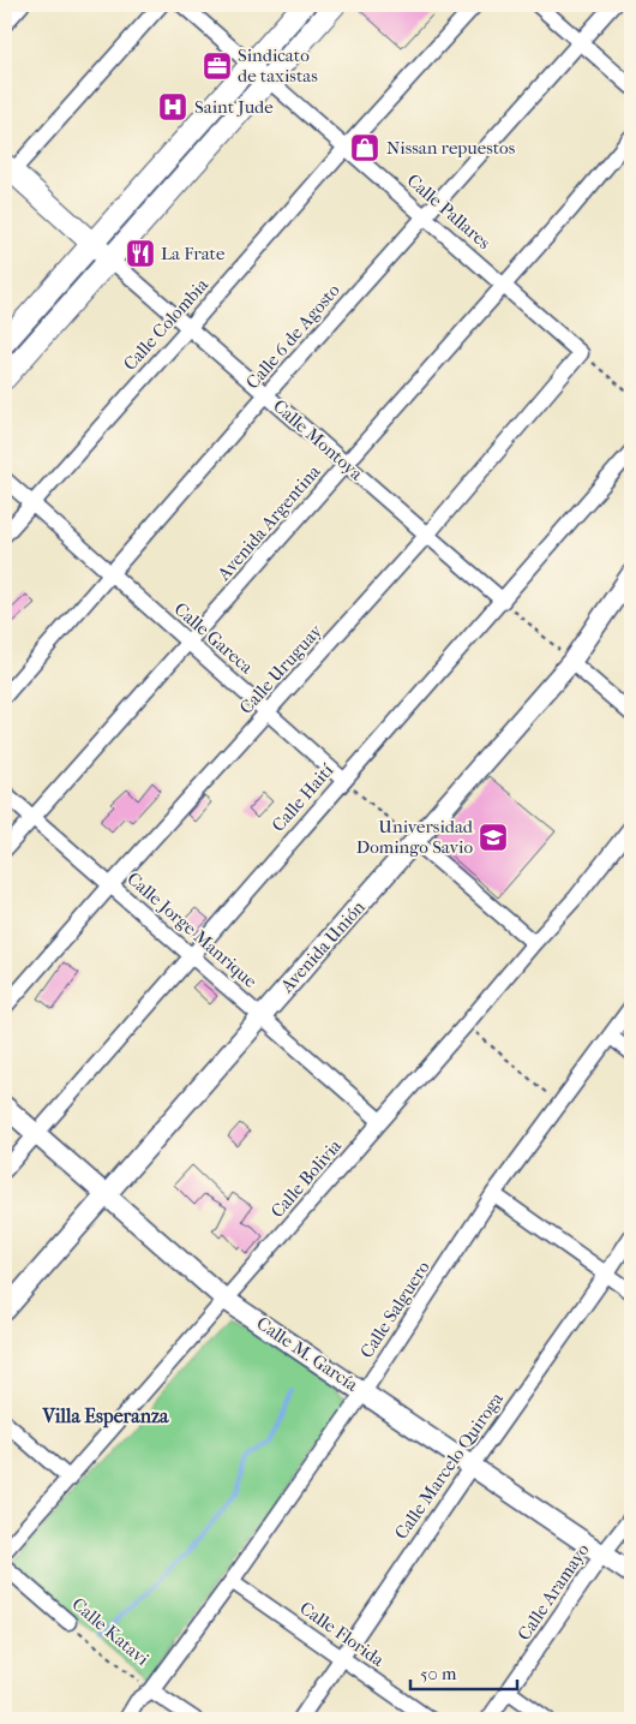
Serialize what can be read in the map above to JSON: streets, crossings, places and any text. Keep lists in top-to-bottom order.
{
  "streets": {
    "main road": ["Calle Montoya"],
    "street": [
      "Calle Pallares",
      "Calle Colombia",
      "Calle 6 de Agosto",
      "Avenida Argentina",
      "Calle Gareca",
      "Calle Uruguay",
      "Calle Haití",
      "Calle Jorge Manrique",
      "Avenida Unión",
      "Calle Bolivia",
      "Calle Salguero",
      "Calle M. García",
      "Calle Marcelo Quiroga",
      "Calle Aramayo",
      "Calle Katavi",
      "Calle Florida"
    ]
  },
  "crossings": [
    ["Calle Pallares", "Calle Colombia"],
    ["Calle Pallares", "Calle 6 de Agosto"],
    ["Calle Pallares", "Avenida Argentina"],
    ["Calle Pallares", "Calle Uruguay"],
    ["Calle Colombia", "Calle Montoya"],
    ["Calle Colombia", "Calle Gareca"],
    ["Calle 6 de Agosto", "Calle Montoya"],
    ["Calle 6 de Agosto", "Calle Gareca"],
    ["Calle Montoya", "Avenida Argentina"],
    ["Calle Montoya", "Calle Uruguay"],
    ["Calle Montoya", "Calle Haití"],
    ["Avenida Argentina", "Calle Gareca"],
    ["Avenida Argentina", "Calle Jorge Manrique"],
    ["Calle Gareca", "Calle Uruguay"],
    ["Calle Gareca", "Calle Haití"],
    ["Calle Uruguay", "Calle Jorge Manrique"],
    ["Calle Haití", "Calle Jorge Manrique"],
    ["Calle Haití", "Calle M. García"],
    ["Calle Jorge Manrique", "Avenida Unión"],
    ["Calle Jorge Manrique", "Calle Bolivia"],
    ["Avenida Unión", "Calle M. García"],
    ["Calle Bolivia", "Calle M. García"],
    ["Calle Salguero", "Calle M. García"],
    ["Calle Salguero", "Calle Katavi"],
    ["Calle Salguero", "Calle Florida"],
    ["Calle M. García", "Calle Marcelo Quiroga"],
    ["Calle M. García", "Calle Aramayo"],
    ["Calle Marcelo Quiroga", "Calle Florida"]
  ],
  "districts": ["Villa Esperanza"],
  "places": {
    "office": ["Sindicato de taxistas"],
    "hospital": ["Saint Jude"],
    "shop": ["Nissan repuestos"],
    "restaurant": ["La Frate"],
    "school or university": ["Universidad Domingo Savio"]
  },
  "scale_bar": "50 m"
}
